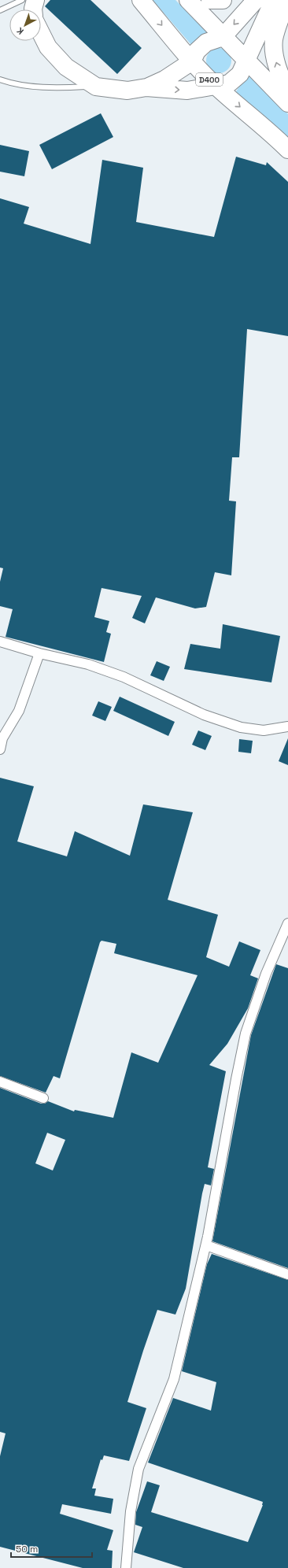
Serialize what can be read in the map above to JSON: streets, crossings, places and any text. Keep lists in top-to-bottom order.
{
  "streets": {
    "highway": ["D400"]
  },
  "scale_bar": "50 m",
  "north": "bottom left"
}
